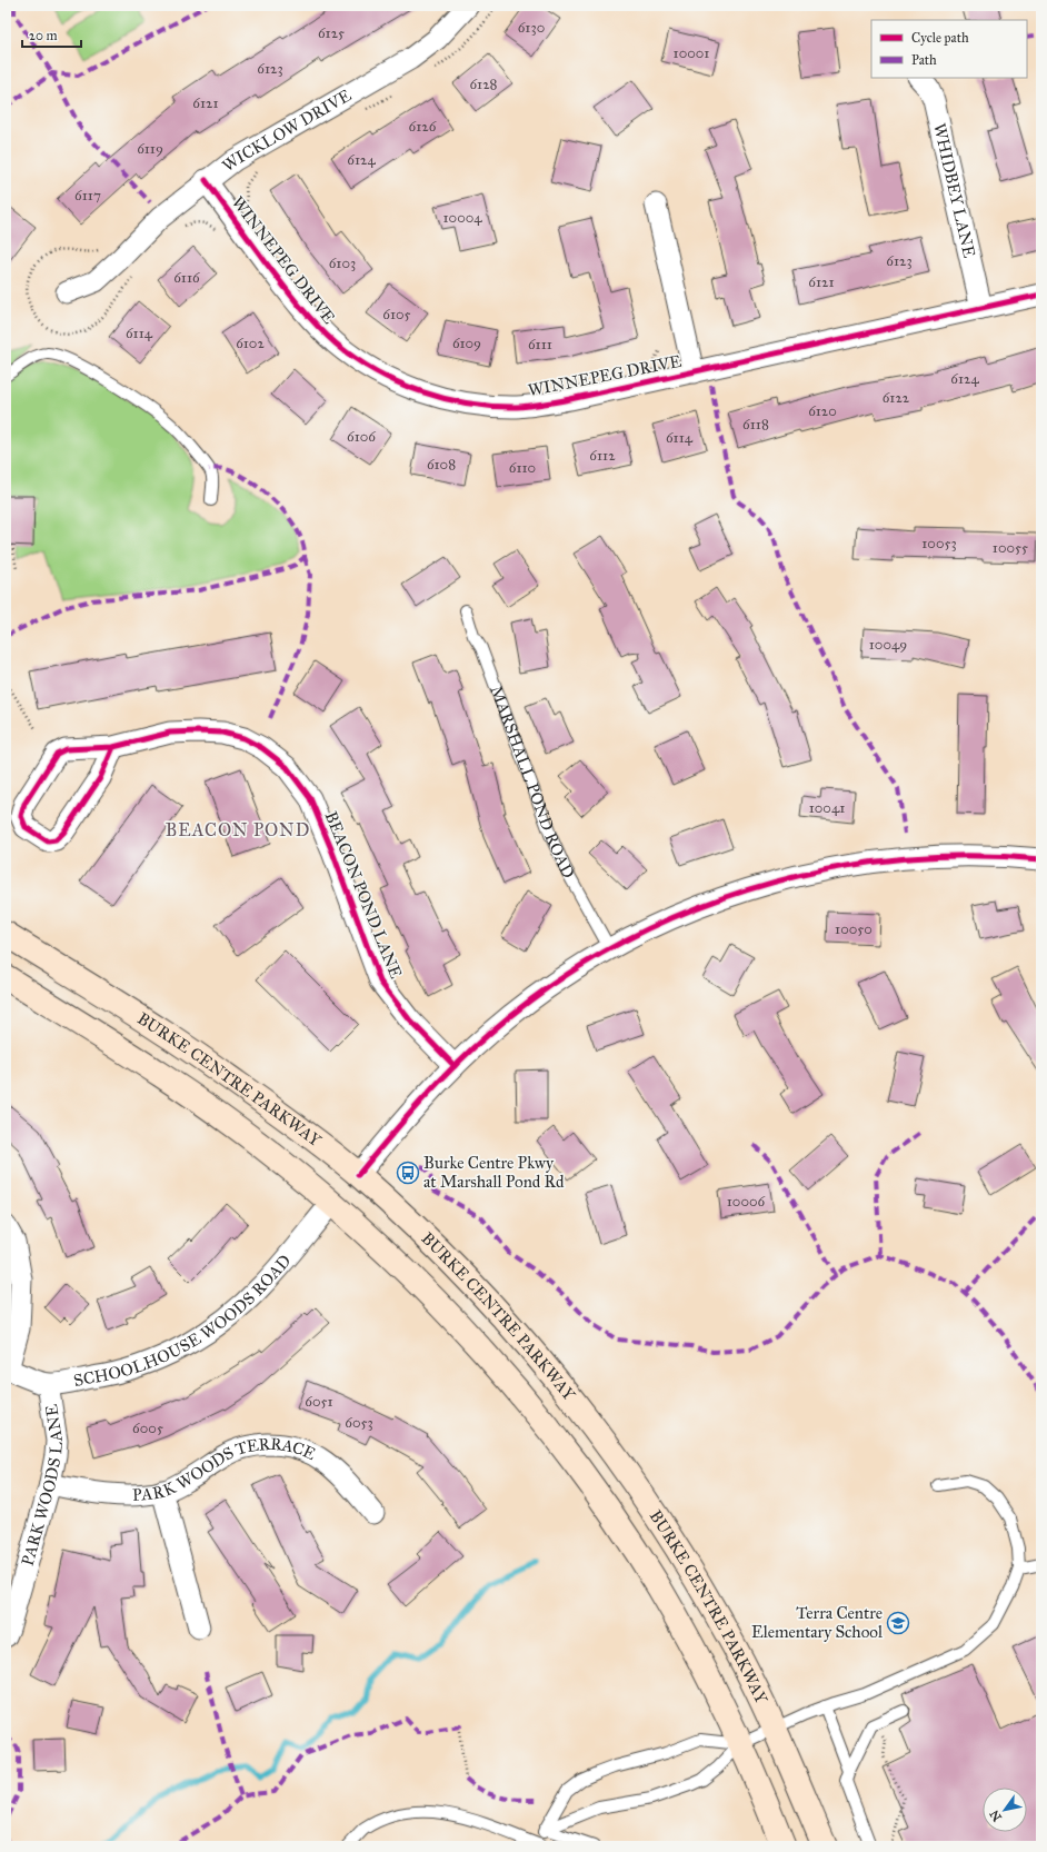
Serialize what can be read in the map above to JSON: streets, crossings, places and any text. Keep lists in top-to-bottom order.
{
  "streets": {
    "main road": ["BURKE CENTRE PARKWAY"],
    "street": [
      "WICKLOW DRIVE",
      "WHIDBEY LANE",
      "WINNEPEG DRIVE",
      "BEACON POND LANE",
      "SCHOOLHOUSE WOODS ROAD",
      "PARK WOODS TERRACE",
      "PARK WOODS LANE"
    ],
    "lane": ["MARSHALL POND ROAD"]
  },
  "crossings": [
    ["WICKLOW DRIVE", "WINNEPEG DRIVE"],
    ["WHIDBEY LANE", "WINNEPEG DRIVE"],
    ["BURKE CENTRE PARKWAY", "SCHOOLHOUSE WOODS ROAD"],
    ["SCHOOLHOUSE WOODS ROAD", "PARK WOODS LANE"],
    ["PARK WOODS TERRACE", "PARK WOODS LANE"]
  ],
  "districts": ["BEACON POND"],
  "places": {
    "bus stop": ["Burke Centre Pkwy at Marshall Pond Rd"],
    "school or university": ["Terra Centre Elementary School"]
  },
  "house_numbers": [
    "6130",
    "6125",
    "10001",
    "6123",
    "6128",
    "6121",
    "6126",
    "6119",
    "6124",
    "6117",
    "10004",
    "6123",
    "6103",
    "6116",
    "6121",
    "6105",
    "6114",
    "6102",
    "6109",
    "6111",
    "6124",
    "6122",
    "6120",
    "6118",
    "6106",
    "6114",
    "6112",
    "6108",
    "6110",
    "10053",
    "10055",
    "10049",
    "10041",
    "10050",
    "10006",
    "6051",
    "6053",
    "6005"
  ],
  "legend": ["Cycle path", "Path"],
  "scale_bar": "20 m",
  "north": "bottom left"
}
